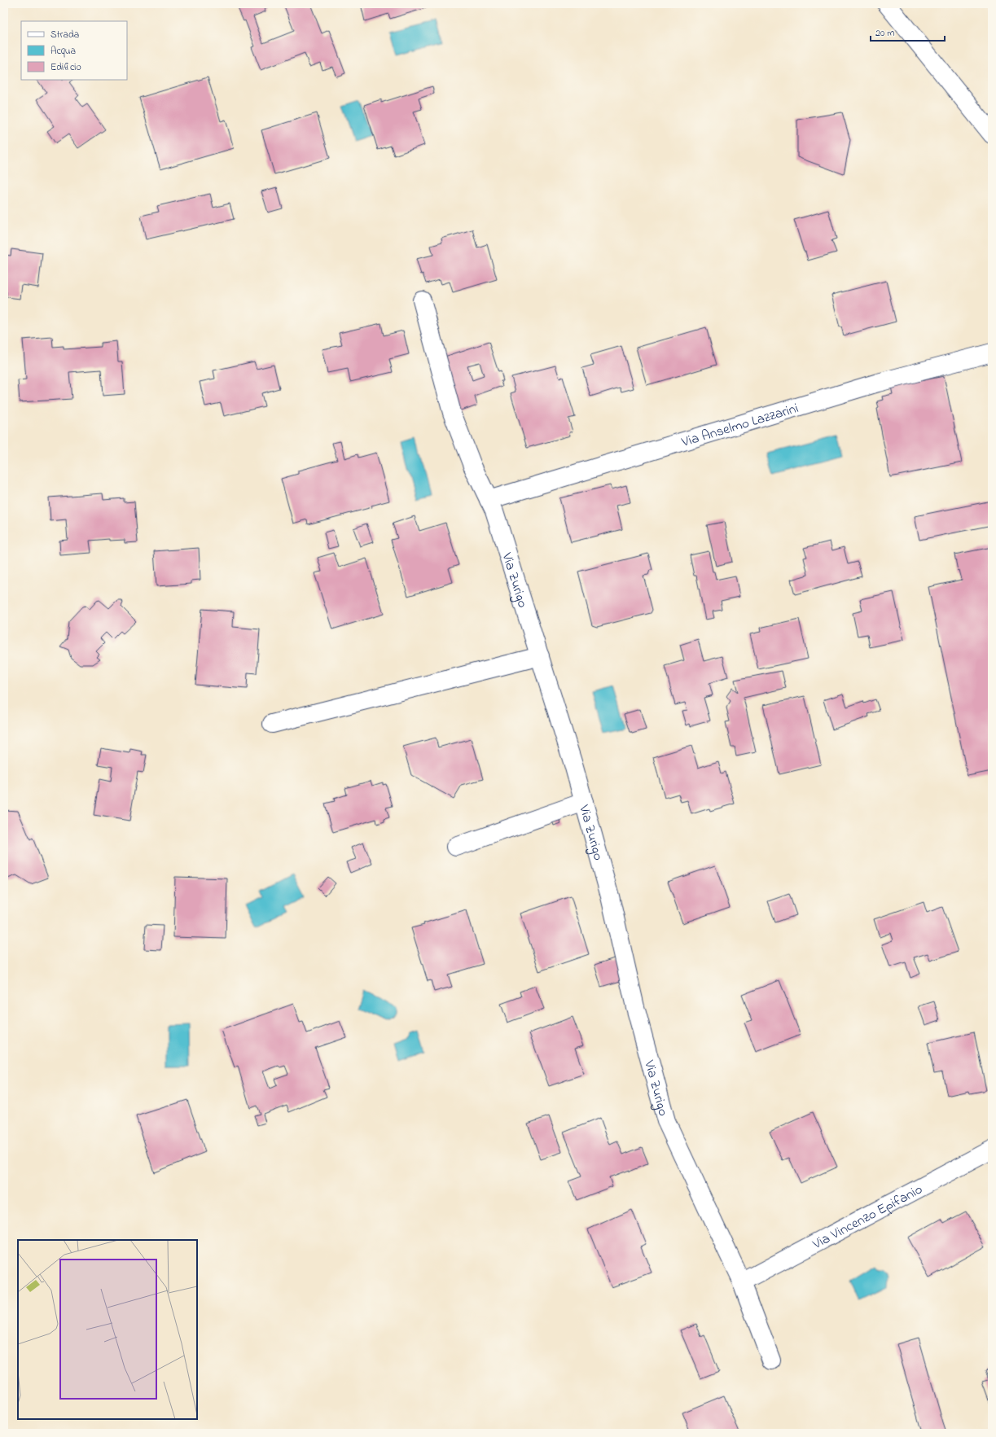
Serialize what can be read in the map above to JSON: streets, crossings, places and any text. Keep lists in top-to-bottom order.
{
  "streets": {
    "street": ["Via Anselmo Lazzarini", "Via Zurigo", "Via Vincenzo Epifanio"]
  },
  "crossings": [
    ["Via Anselmo Lazzarini", "Via Zurigo"],
    ["Via Zurigo", "Via Vincenzo Epifanio"]
  ],
  "legend": ["Strada", "Acqua", "Edificio"],
  "scale_bar": "20 m"
}
